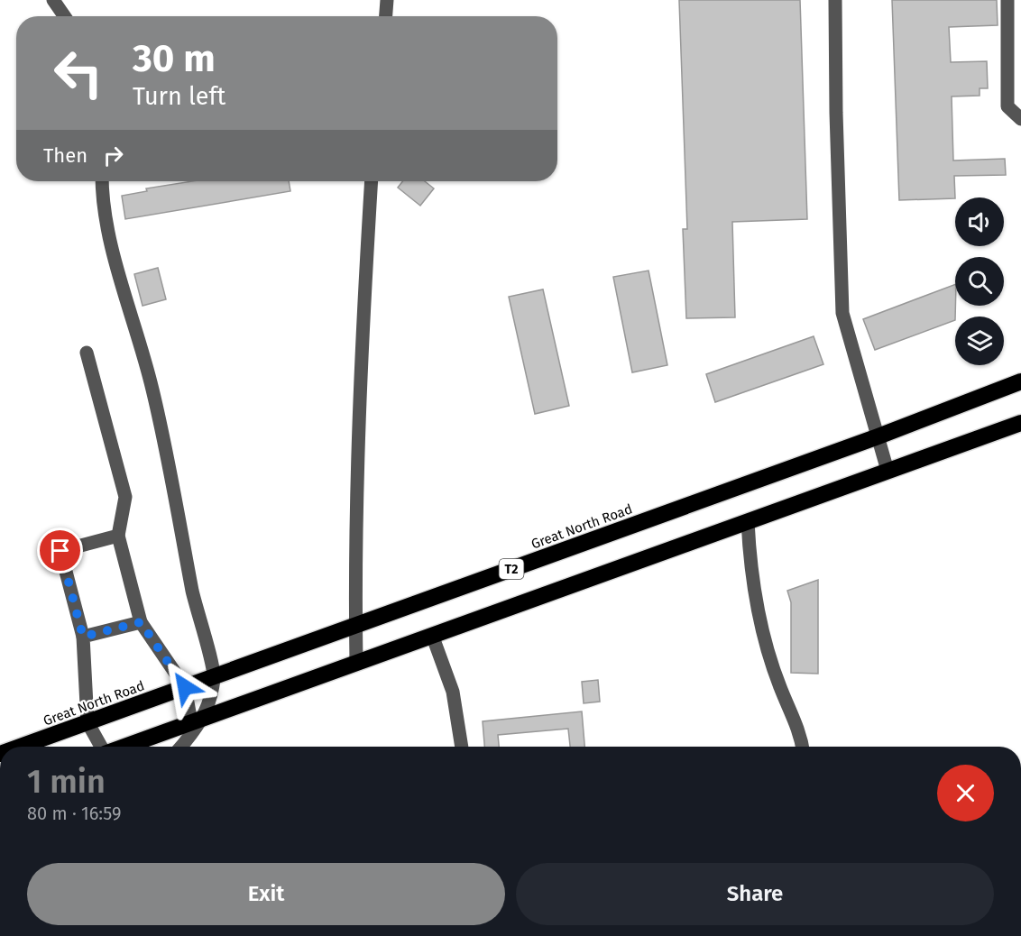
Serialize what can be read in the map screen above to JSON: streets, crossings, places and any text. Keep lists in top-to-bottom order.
{
  "streets": {
    "highway": ["Great North Road", "T2"]
  },
  "page": {
    "turn": ["30 m", "Turn left"],
    "then": "Then",
    "heading": ["1 min", "80 m · 16:59"],
    "buttons": ["Exit", "Share"]
  }
}
